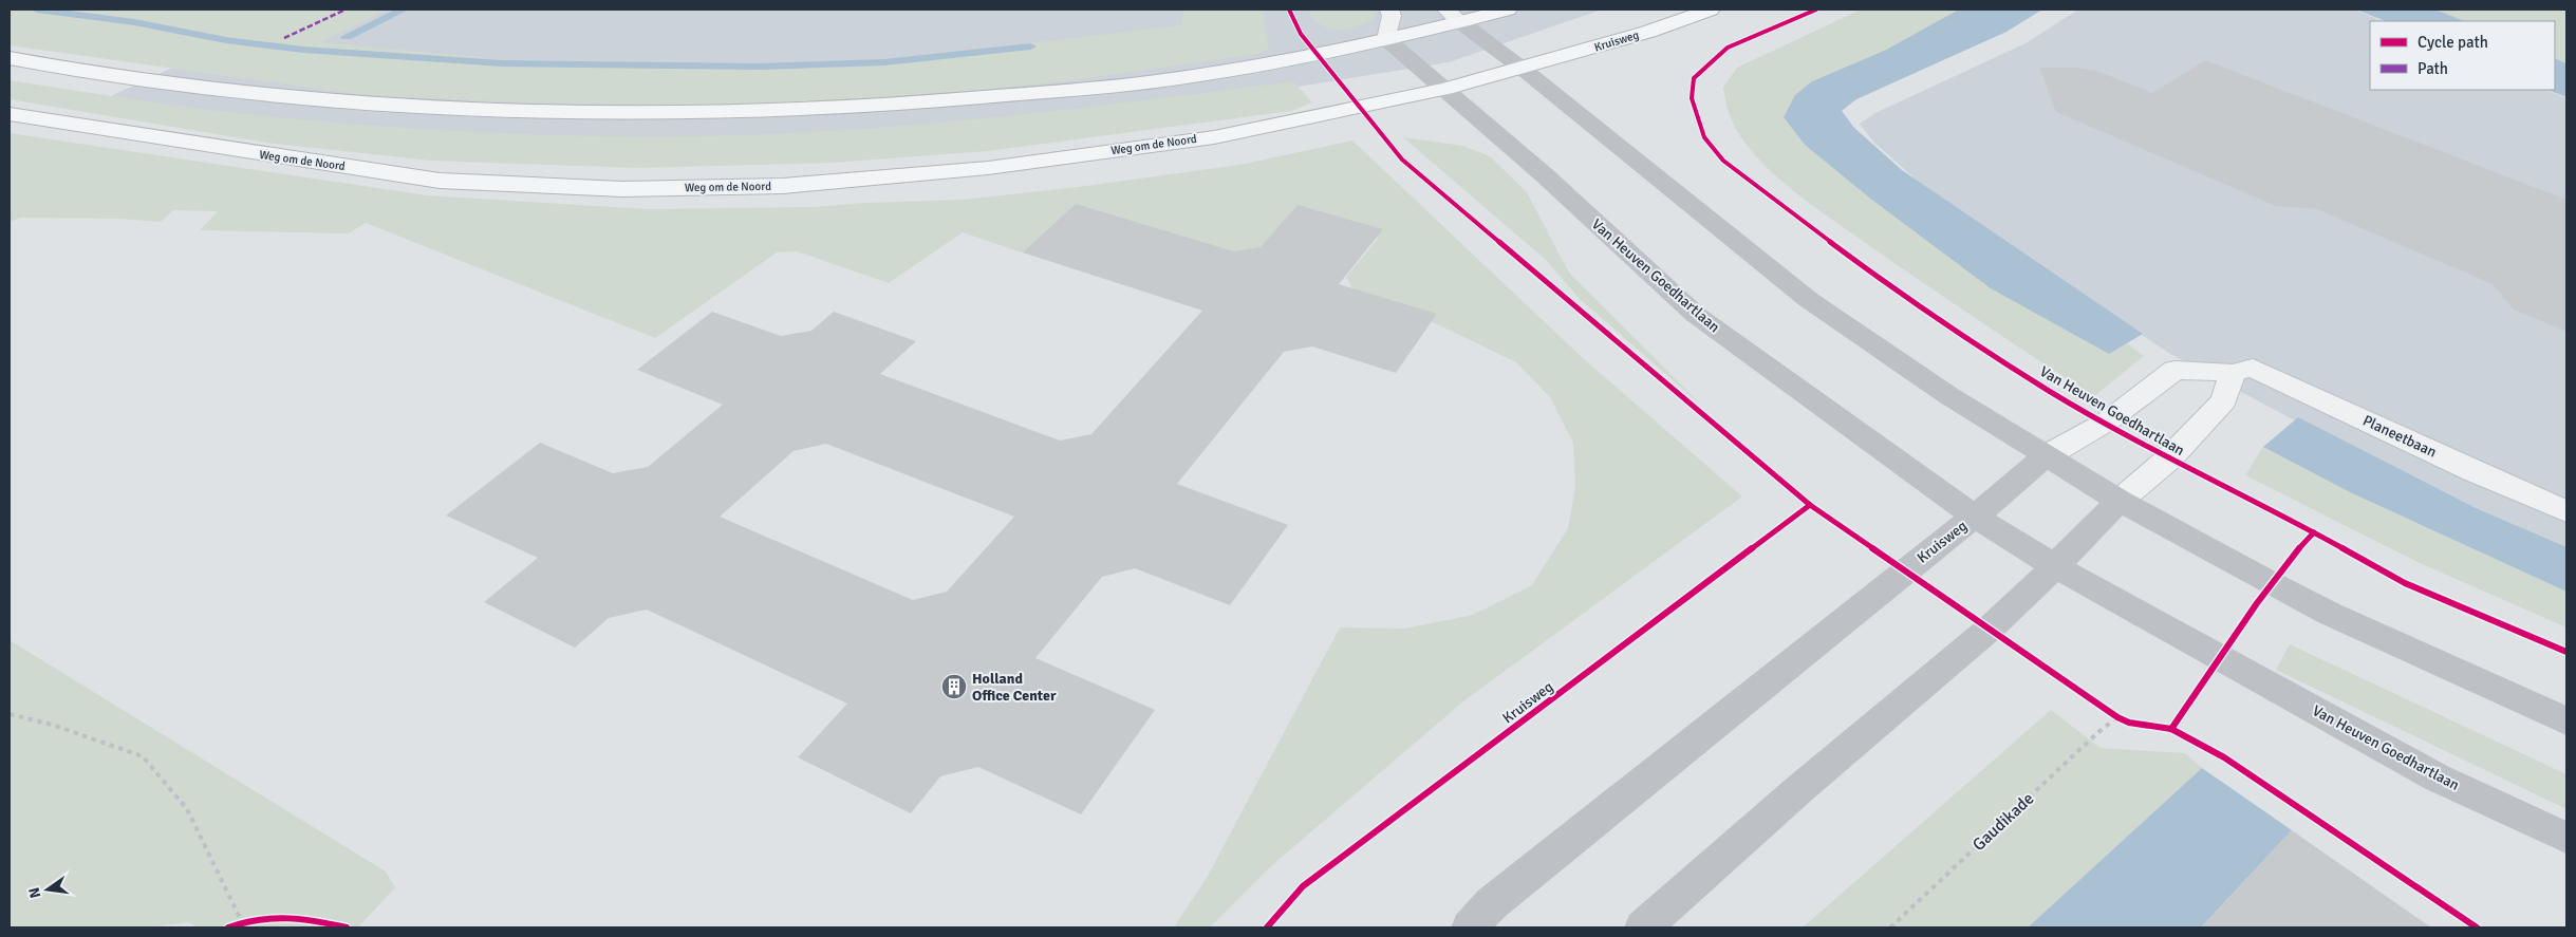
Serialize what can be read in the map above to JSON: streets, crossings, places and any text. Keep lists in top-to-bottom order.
{
  "streets": {
    "highway": ["Kruisweg", "Weg om de Noord"],
    "main road": ["Van Heuven Goedhartlaan"],
    "street": ["Planeetbaan"],
    "path": ["Gaudikade"]
  },
  "crossings": [
    ["Kruisweg", "Weg om de Noord"],
    ["Kruisweg", "Van Heuven Goedhartlaan"],
    ["Kruisweg", "Planeetbaan"],
    ["Weg om de Noord", "Van Heuven Goedhartlaan"]
  ],
  "places": {
    "building": ["Holland Office Center"]
  },
  "legend": ["Cycle path", "Path"],
  "north": "left"
}
